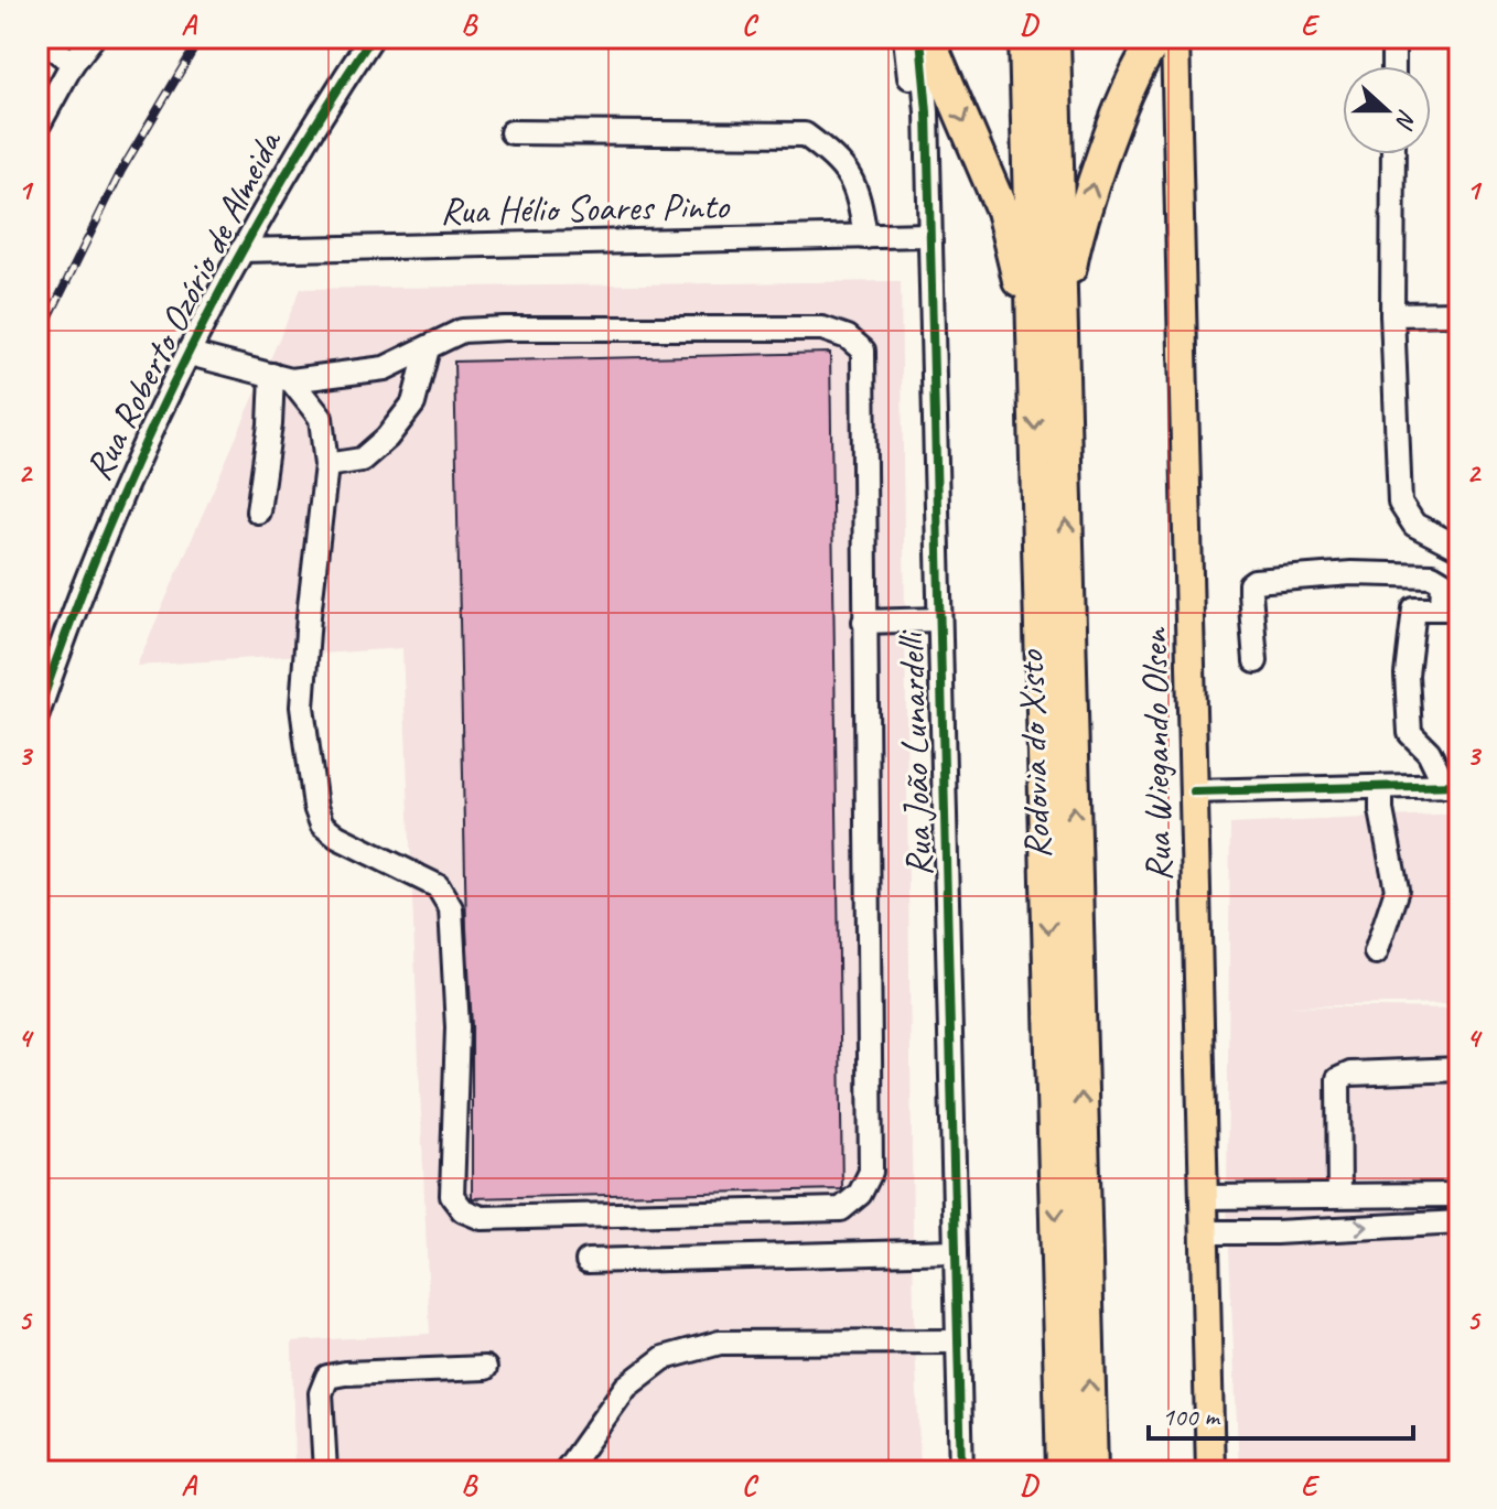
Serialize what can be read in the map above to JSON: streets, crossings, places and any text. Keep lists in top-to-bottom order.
{
  "streets": {
    "highway": ["Rodovia do Xisto"],
    "main road": ["Rua Wiegando Olsen"],
    "street": ["Rua Hélio Soares Pinto", "Rua Roberto Ozório de Almeida", "Rua João Lunardelli"]
  },
  "crossings": [
    ["Rua Hélio Soares Pinto", "Rua Roberto Ozório de Almeida"],
    ["Rua Hélio Soares Pinto", "Rua João Lunardelli"]
  ],
  "scale_bar": "100 m",
  "north": "right",
  "grid": {
    "columns": [
      "A",
      "B",
      "C",
      "D",
      "E"
    ],
    "rows": [
      "1",
      "2",
      "3",
      "4",
      "5"
    ]
  }
}
